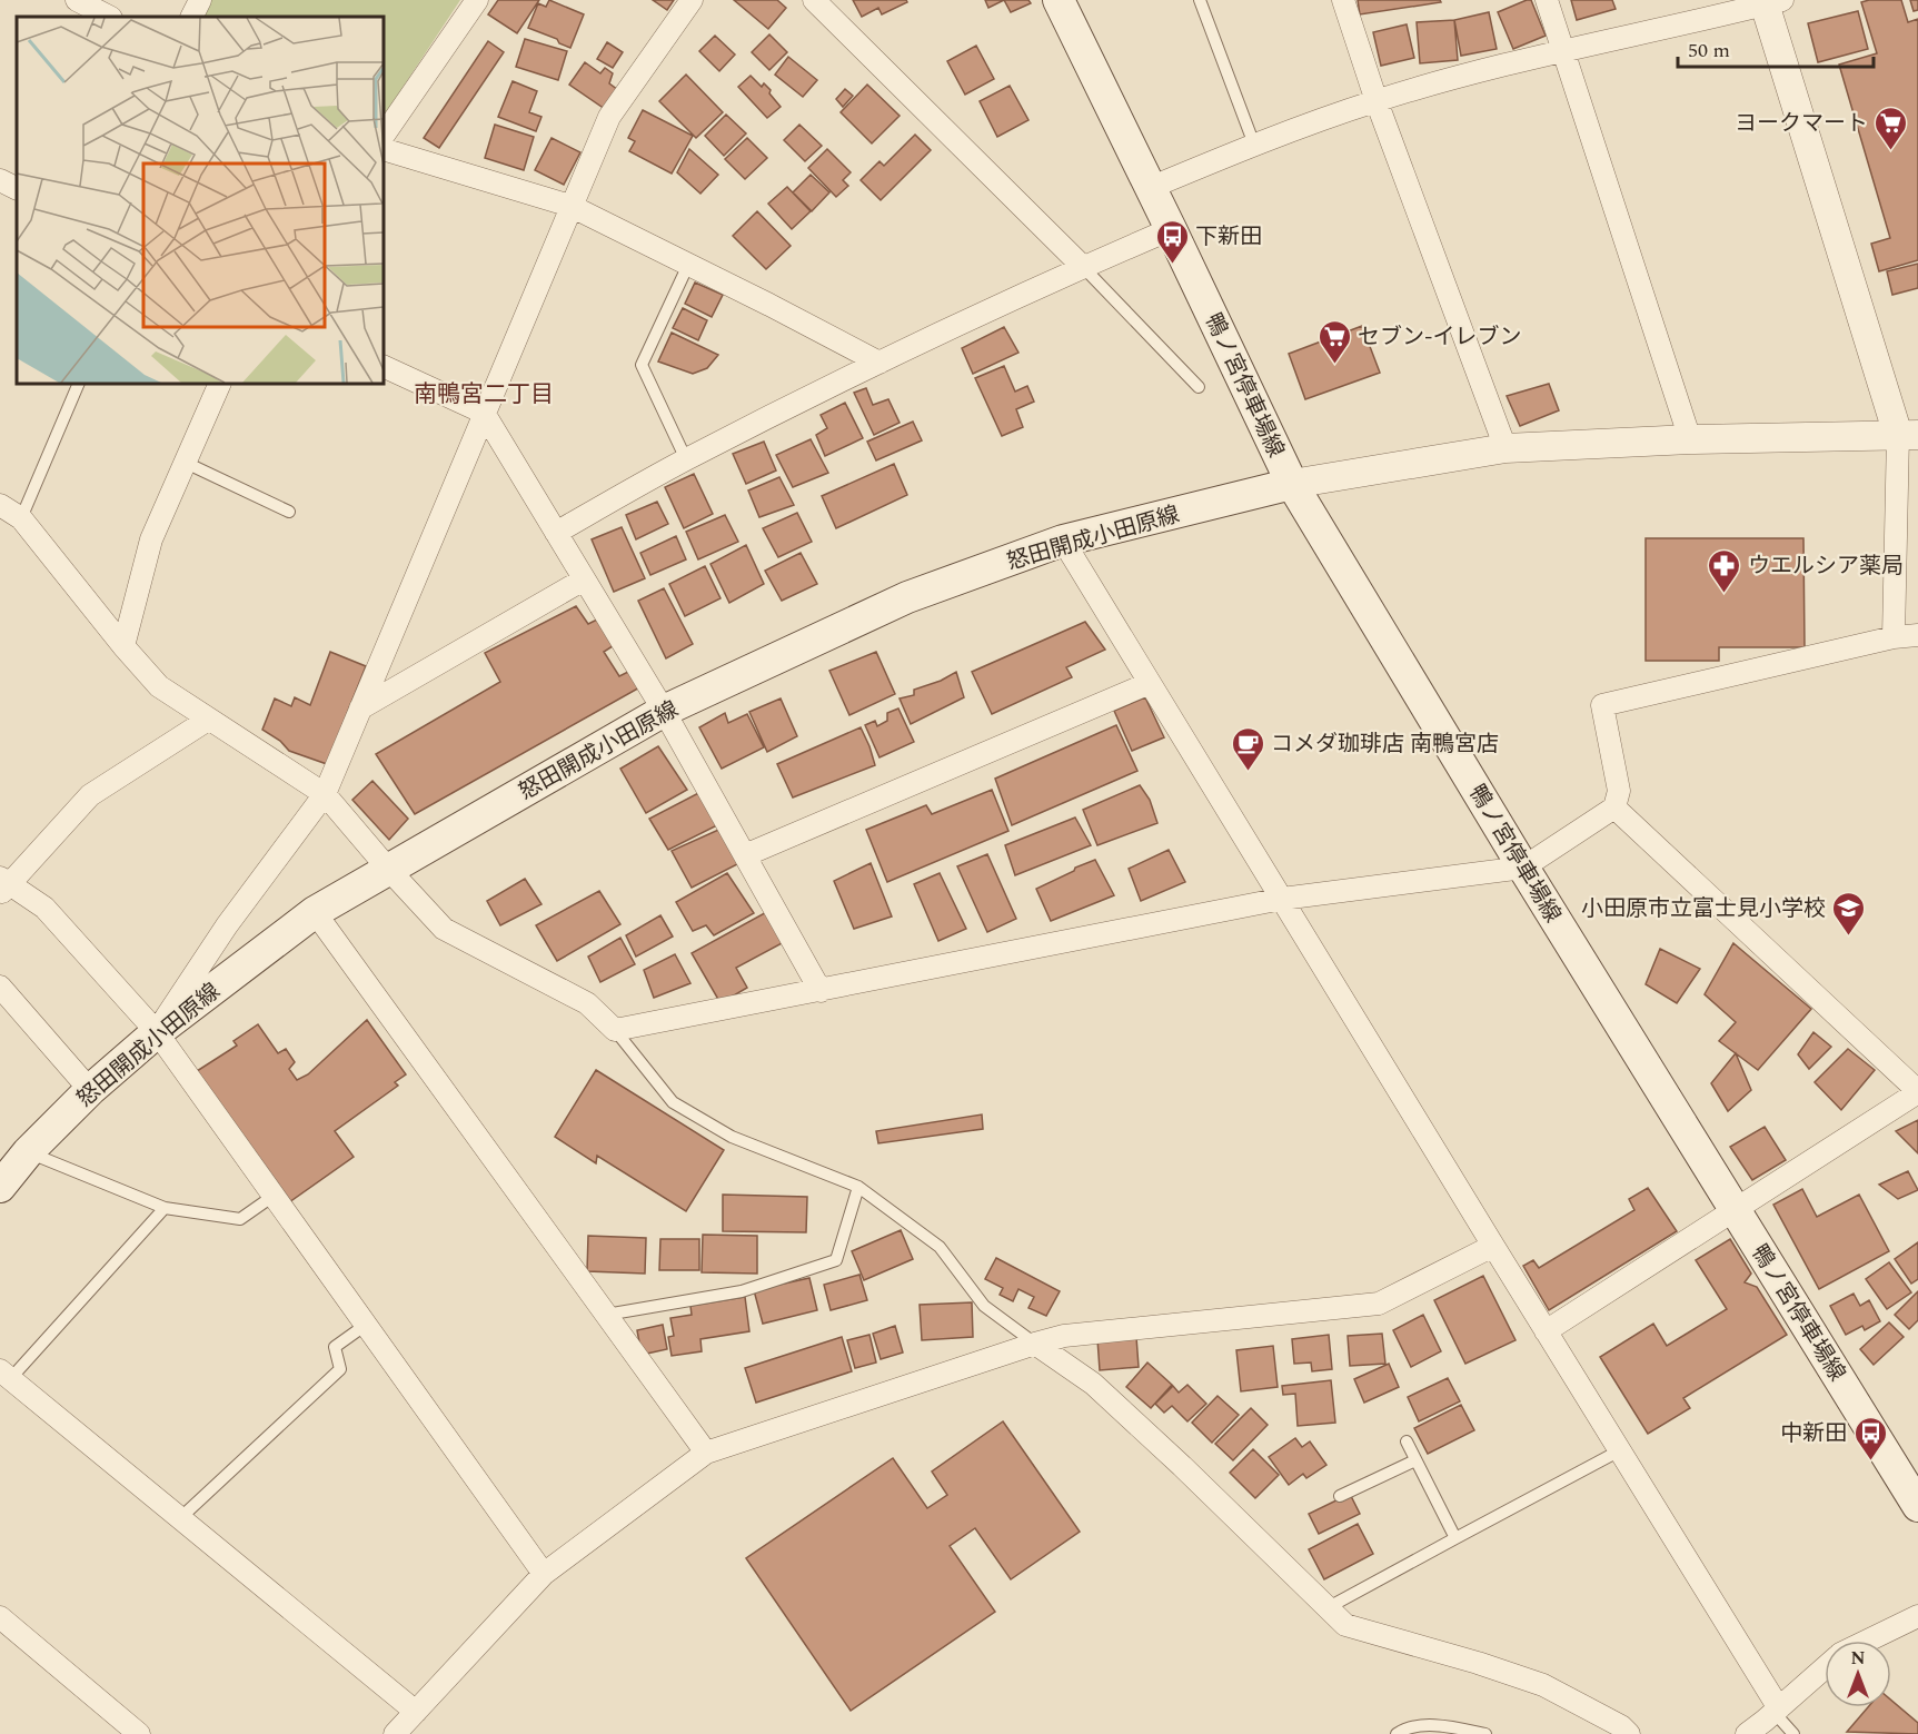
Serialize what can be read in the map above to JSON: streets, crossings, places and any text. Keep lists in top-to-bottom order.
{
  "streets": {
    "main road": ["鴨ノ宮停車場線", "怒田開成小田原線"]
  },
  "crossings": [
    ["鴨ノ宮停車場線", "怒田開成小田原線"]
  ],
  "districts": ["南鴨宮二丁目"],
  "places": {
    "supermarket": ["ヨークマート", "セブン-イレブン"],
    "bus stop": ["下新田", "中新田"],
    "pharmacy": ["ウエルシア薬局"],
    "cafe": ["コメダ珈琲店 南鴨宮店"],
    "school or university": ["小田原市立富士見小学校"]
  },
  "scale_bar": "50 m",
  "north": "top"
}
